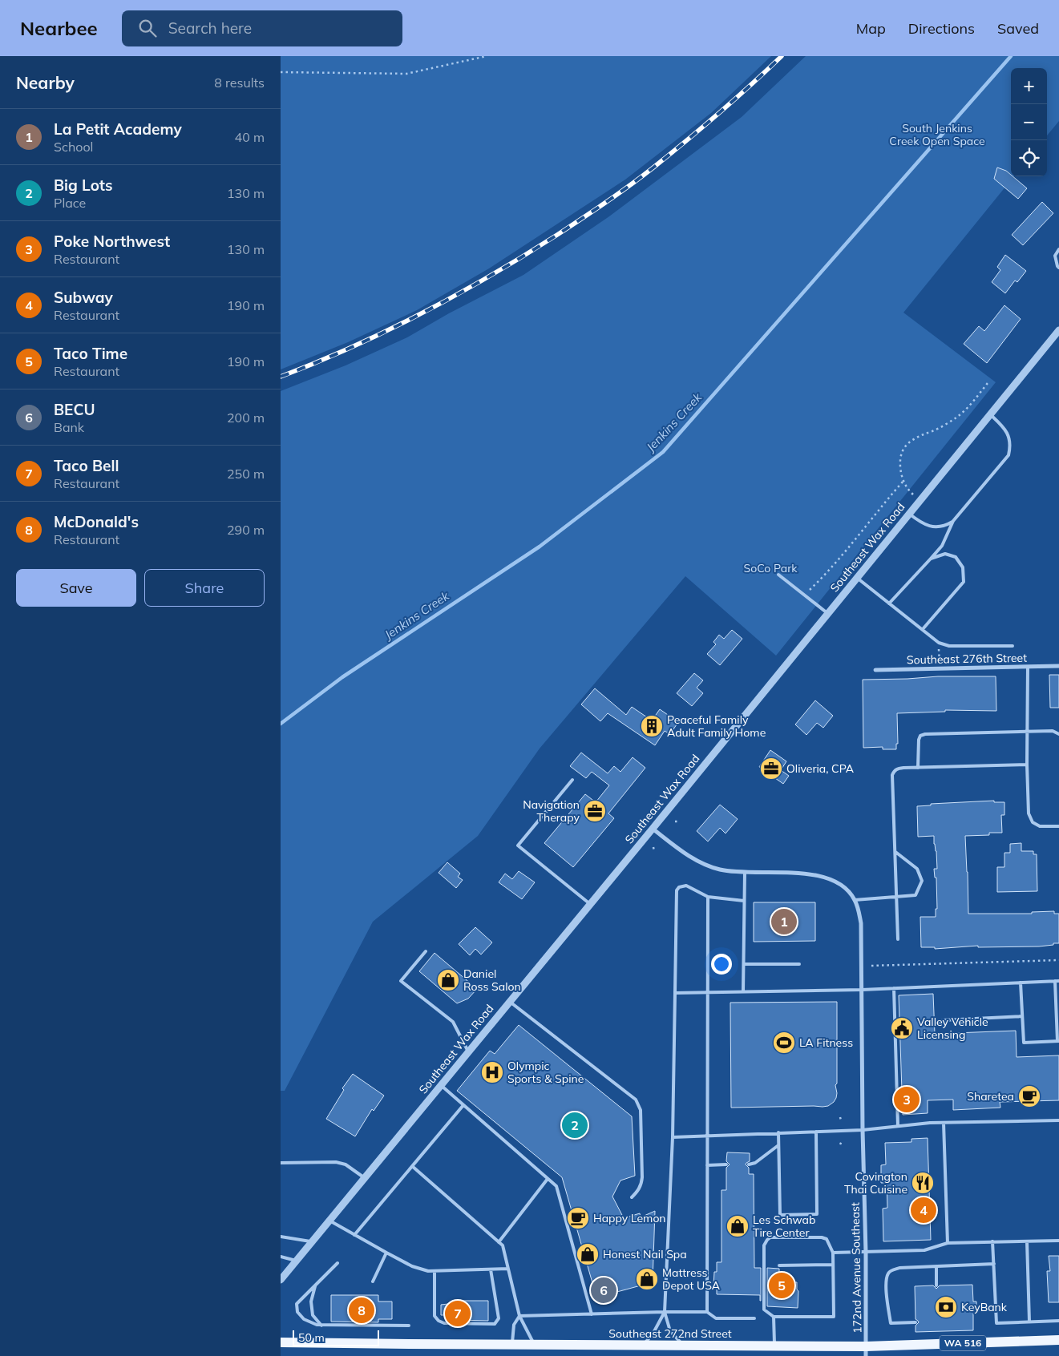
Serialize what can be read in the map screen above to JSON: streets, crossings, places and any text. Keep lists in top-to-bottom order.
{
  "streets": {
    "main road": ["Southeast 272nd Street", "WA 516"],
    "street": ["Southeast Wax Road", "Southeast 276th Street", "172nd Avenue Southeast"]
  },
  "crossings": [
    ["172nd Avenue Southeast", "Southeast 272nd Street"]
  ],
  "water": ["Jenkins Creek"],
  "parks": ["South Jenkins Creek Open Space", "SoCo Park"],
  "places": {
    "building": ["Peaceful Family Adult Family Home"],
    "office": ["Oliveria, CPA", "Navigation Therapy"],
    "shop": [
      "Daniel Ross Salon",
      "Les Schwab Tire Center",
      "Honest Nail Spa",
      "Mattress Depot USA"
    ],
    "public building": ["Valley Vehicle Licensing"],
    "sports": ["LA Fitness"],
    "hospital": ["Olympic Sports & Spine"],
    "cafe": ["Sharetea", "Happy Lemon"],
    "restaurant": ["Covington Thai Cuisine"],
    "bank": ["KeyBank"]
  },
  "scale_bar": "50 m",
  "page": {
    "header": "Nearbee",
    "search": "Search here",
    "nav": ["Map", "Directions", "Saved"],
    "heading": ["Nearby", "8 results"],
    "map_buttons": ["+", "−"],
    "list": [
      {
        "mark": "1",
        "name": "La Petit Academy",
        "note": "School",
        "value": "40 m"
      },
      {
        "mark": "2",
        "name": "Big Lots",
        "note": "Place",
        "value": "130 m"
      },
      {
        "mark": "3",
        "name": "Poke Northwest",
        "note": "Restaurant",
        "value": "130 m"
      },
      {
        "mark": "4",
        "name": "Subway",
        "note": "Restaurant",
        "value": "190 m"
      },
      {
        "mark": "5",
        "name": "Taco Time",
        "note": "Restaurant",
        "value": "190 m"
      },
      {
        "mark": "6",
        "name": "BECU",
        "note": "Bank",
        "value": "200 m"
      },
      {
        "mark": "7",
        "name": "Taco Bell",
        "note": "Restaurant",
        "value": "250 m"
      },
      {
        "mark": "8",
        "name": "McDonald's",
        "note": "Restaurant",
        "value": "290 m"
      }
    ],
    "buttons": ["Save", "Share"],
    "pins": [
      "1",
      "3",
      "2",
      "4",
      "5",
      "6",
      "8",
      "7"
    ],
    "scale": "50 m"
  }
}
